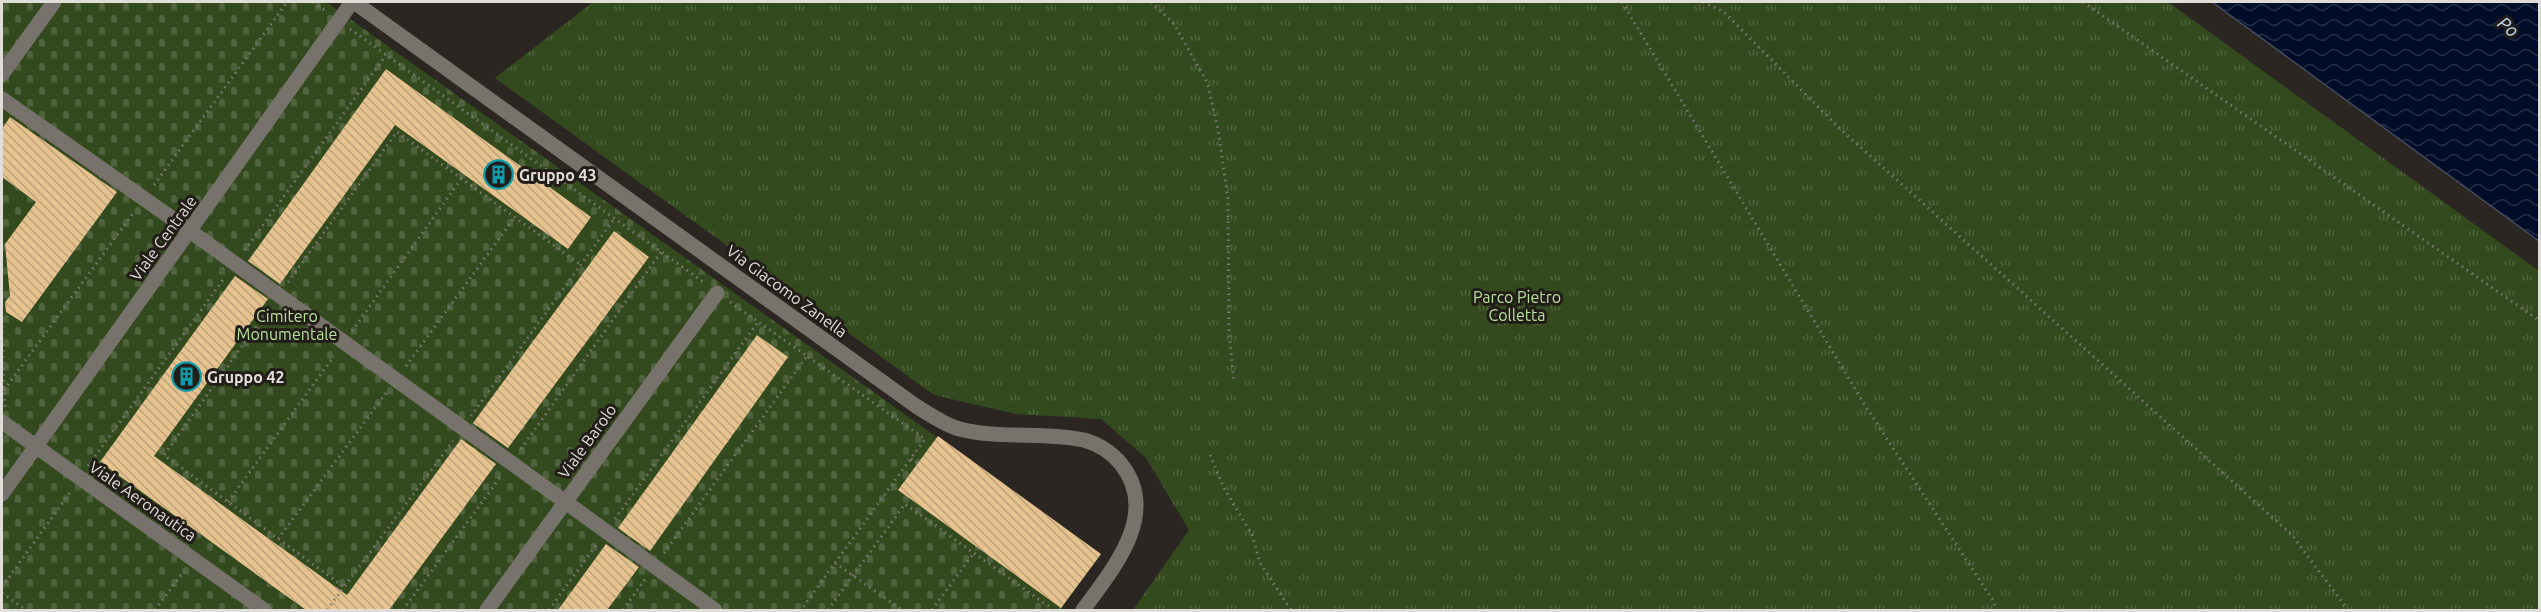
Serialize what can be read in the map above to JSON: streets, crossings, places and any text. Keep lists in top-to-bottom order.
{
  "streets": {
    "street": [
      "Viale Centrale",
      "Via Giacomo Zanella",
      "Viale Barolo",
      "Viale Aeronautica"
    ]
  },
  "crossings": [
    ["Viale Centrale", "Via Giacomo Zanella"],
    ["Viale Centrale", "Viale Aeronautica"]
  ],
  "water": ["Po"],
  "parks": ["Parco Pietro Colletta", "Cimitero Monumentale"],
  "places": {
    "building": ["Gruppo 43", "Gruppo 42"]
  }
}
